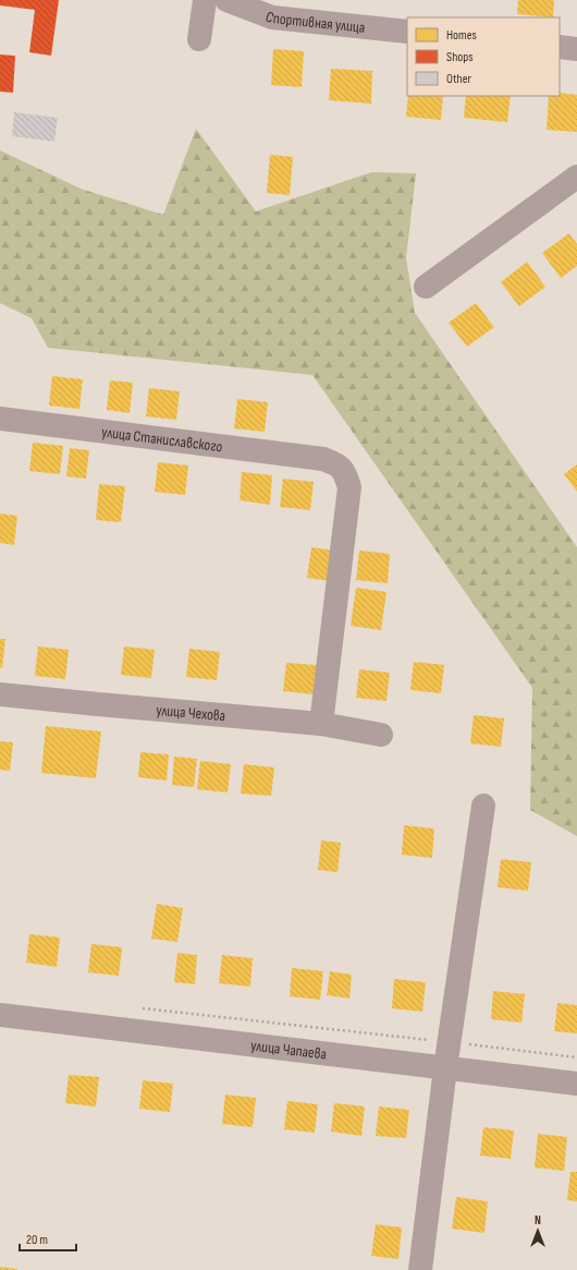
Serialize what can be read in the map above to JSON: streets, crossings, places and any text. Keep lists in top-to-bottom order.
{
  "streets": {
    "street": [
      "Спортивная улица",
      "улица Станиславского",
      "улица Чехова",
      "улица Чапаева"
    ]
  },
  "crossings": [
    ["улица Станиславского", "улица Чехова"]
  ],
  "legend": ["Homes", "Shops", "Other"],
  "scale_bar": "20 m",
  "north": "top"
}
